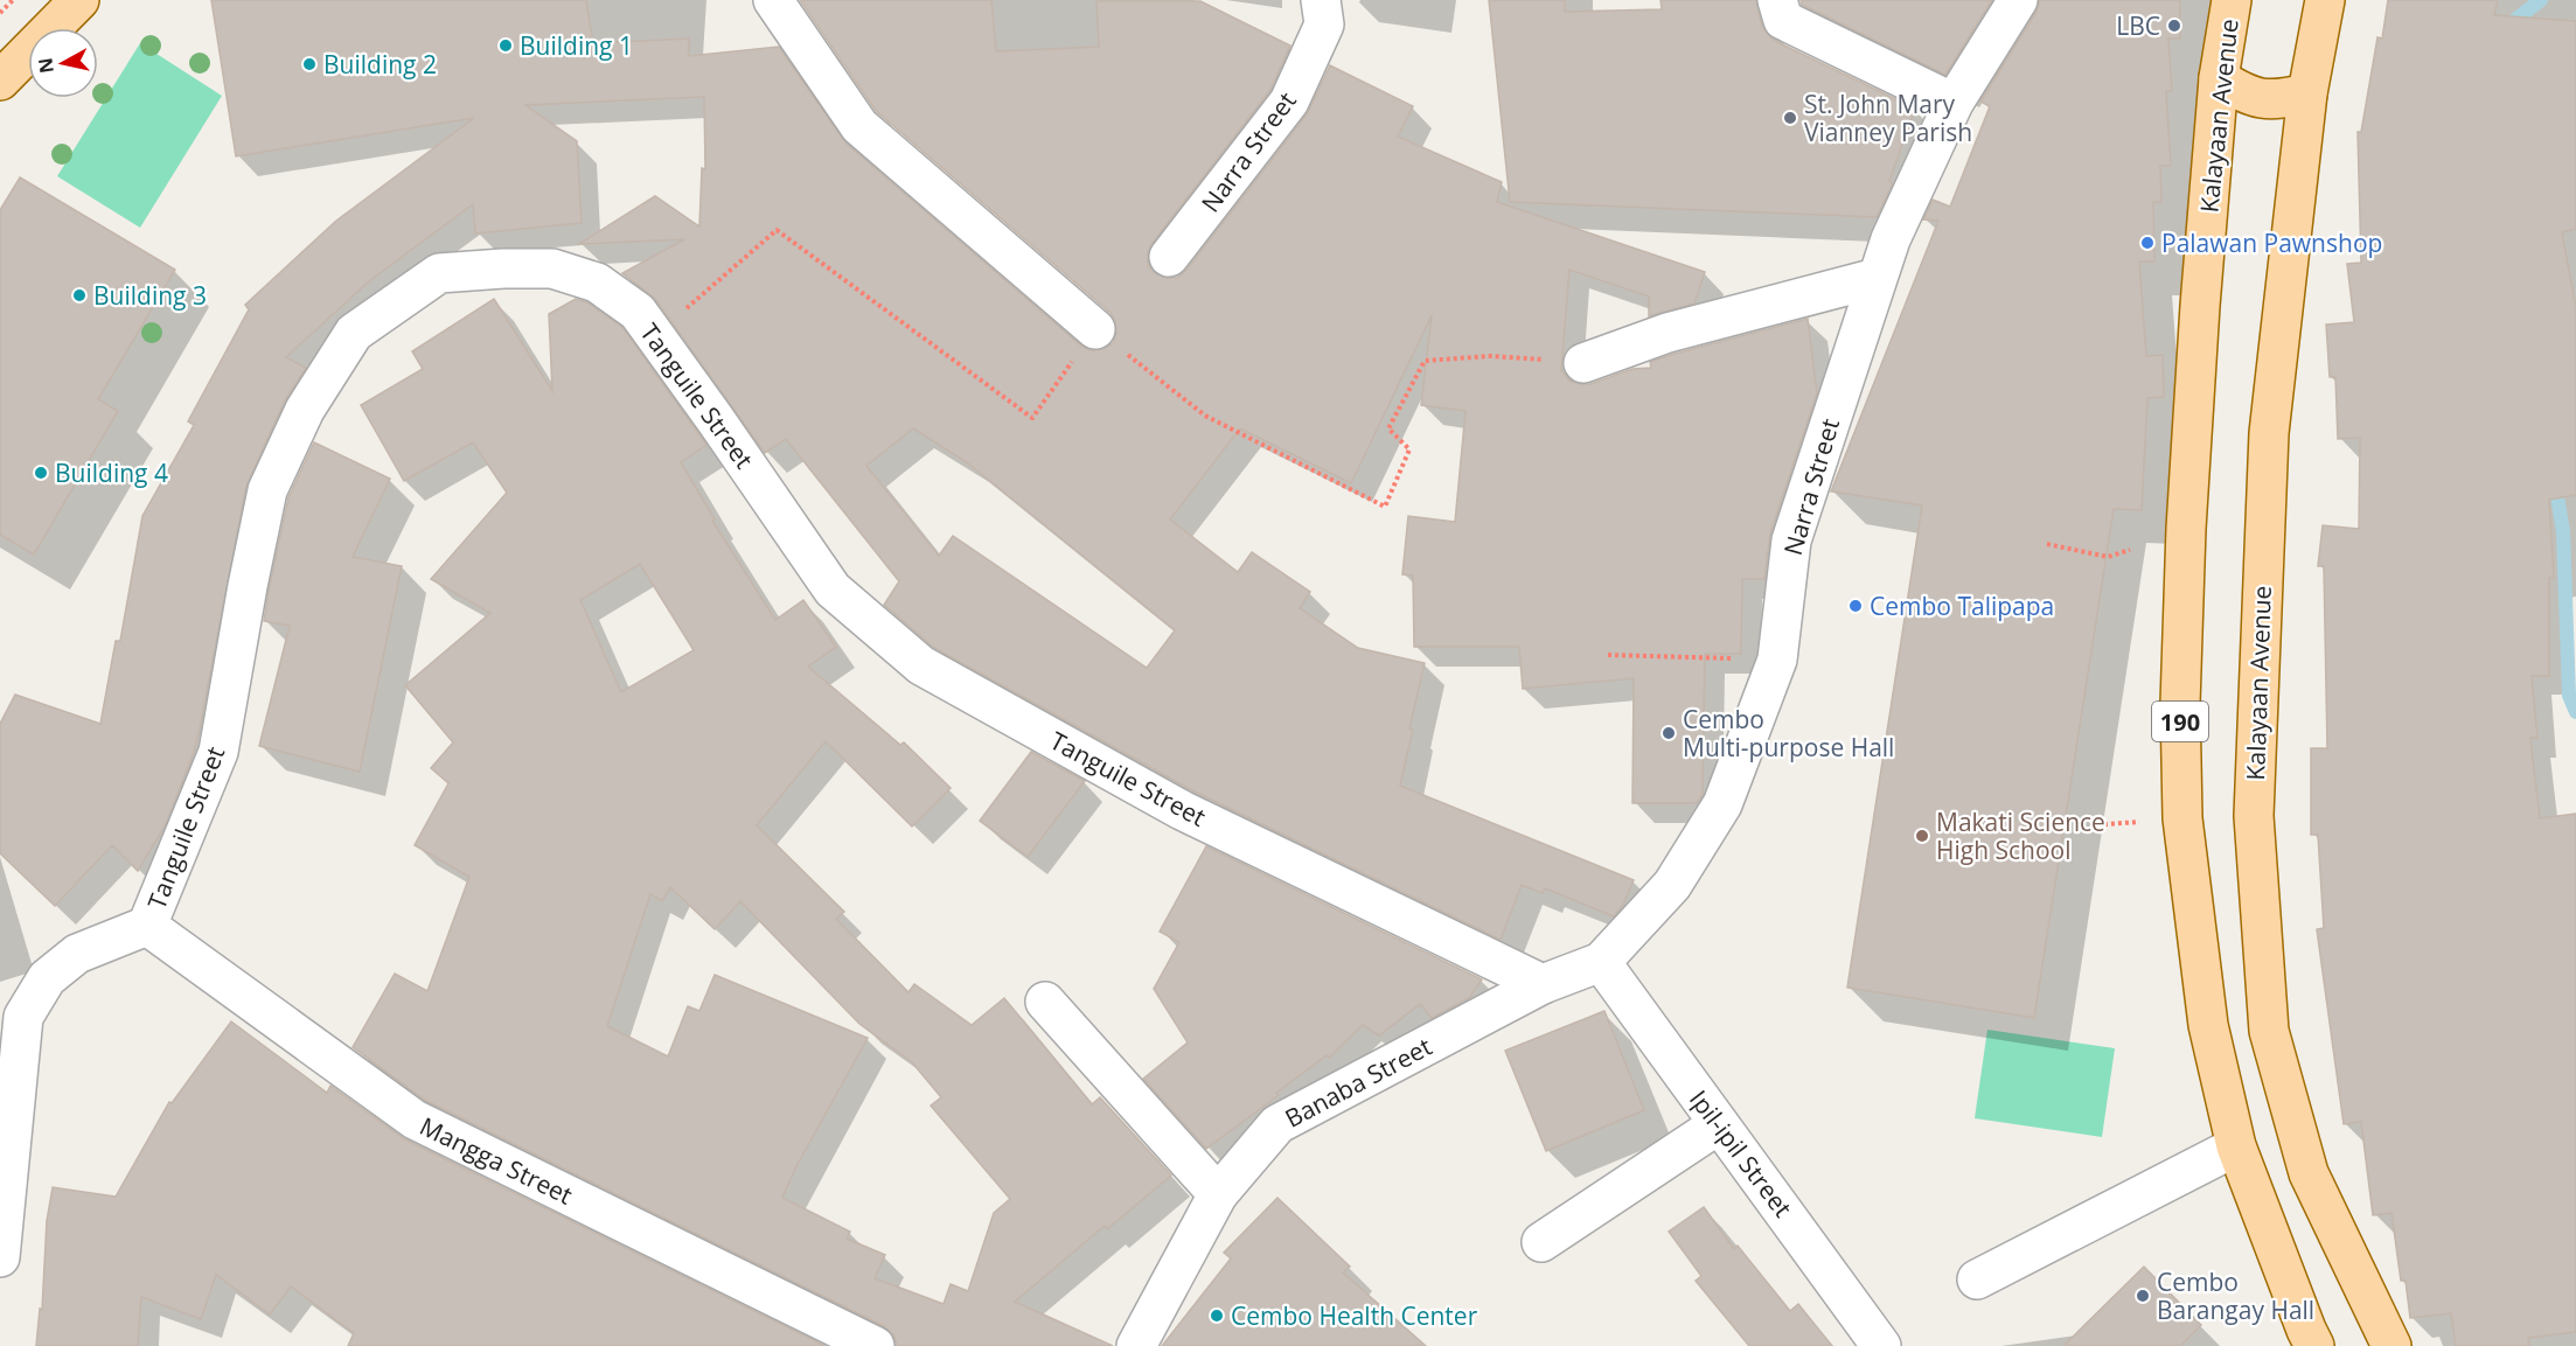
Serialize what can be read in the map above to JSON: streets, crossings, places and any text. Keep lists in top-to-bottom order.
{
  "streets": {
    "main road": ["Kalayaan Avenue", "190"],
    "street": [
      "Narra Street",
      "Tanguile Street",
      "Banaba Street",
      "Ipil-ipil Street",
      "Mangga Street"
    ]
  },
  "crossings": [
    ["Narra Street", "Banaba Street"],
    ["Narra Street", "Ipil-ipil Street"],
    ["Tanguile Street", "Banaba Street"],
    ["Tanguile Street", "Mangga Street"],
    ["Banaba Street", "Ipil-ipil Street"]
  ],
  "places": [
    "LBC",
    "Building 1",
    "Building 2",
    "St. John Mary Vianney Parish",
    "Palawan Pawnshop",
    "Building 3",
    "Building 4",
    "Cembo Talipapa",
    "Cembo Multi-purpose Hall",
    "Makati Science High School",
    "Cembo Barangay Hall",
    "Cembo Health Center"
  ],
  "north": "left"
}
